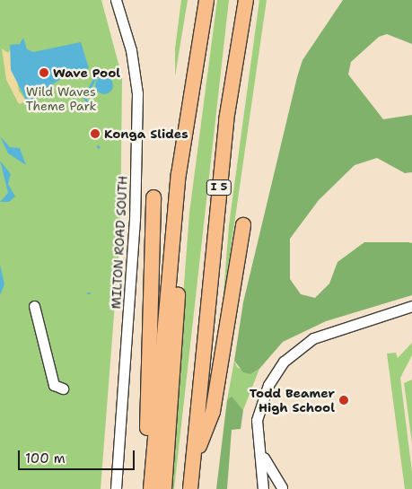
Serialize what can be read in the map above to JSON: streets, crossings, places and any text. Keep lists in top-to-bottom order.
{
  "streets": {
    "highway": ["I 5"],
    "street": ["MILTON ROAD SOUTH"]
  },
  "parks": ["Wild Waves Theme Park"],
  "places": ["Wave Pool", "Konga Slides", "Todd Beamer High School"],
  "scale_bar": "100 m"
}
